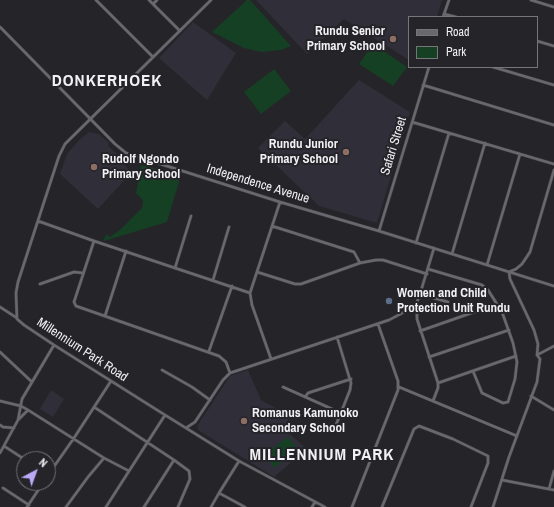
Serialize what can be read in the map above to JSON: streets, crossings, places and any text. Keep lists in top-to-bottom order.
{
  "streets": {
    "street": ["Safari Street", "Independence Avenue", "Millennium Park Road"]
  },
  "crossings": [
    ["Safari Street", "Independence Avenue"],
    ["Independence Avenue", "Millennium Park Road"]
  ],
  "districts": ["DONKERHOEK", "MILLENNIUM PARK"],
  "places": [
    "Rundu Senior Primary School",
    "Rundu Junior Primary School",
    "Rudolf Ngondo Primary School",
    "Women and Child Protection Unit Rundu",
    "Romanus Kamunoko Secondary School"
  ],
  "legend": ["Road", "Park"],
  "north": "top right"
}
